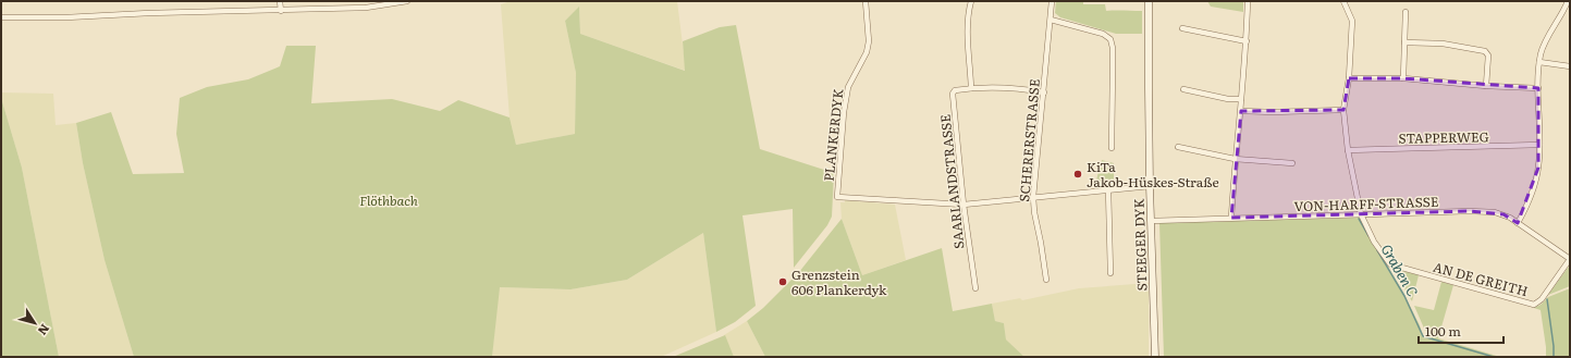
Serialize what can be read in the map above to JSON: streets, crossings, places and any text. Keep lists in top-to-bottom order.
{
  "streets": {
    "street": [
      "PLANKERDYK",
      "STAPPERWEG",
      "SCHERERSTRASSE",
      "SAARLANDSTRASSE",
      "VON-HARFF-STRASSE",
      "STEEGER DYK",
      "AN DE GREITH"
    ]
  },
  "crossings": [
    ["PLANKERDYK", "SAARLANDSTRASSE"],
    ["SCHERERSTRASSE", "SAARLANDSTRASSE"],
    ["VON-HARFF-STRASSE", "STEEGER DYK"],
    ["VON-HARFF-STRASSE", "AN DE GREITH"]
  ],
  "water": ["Graben C"],
  "parks": ["Flöthbach"],
  "places": ["KiTa Jakob-Hüskes-Straße", "Grenzstein 606 Plankerdyk"],
  "scale_bar": "100 m",
  "north": "bottom right"
}
